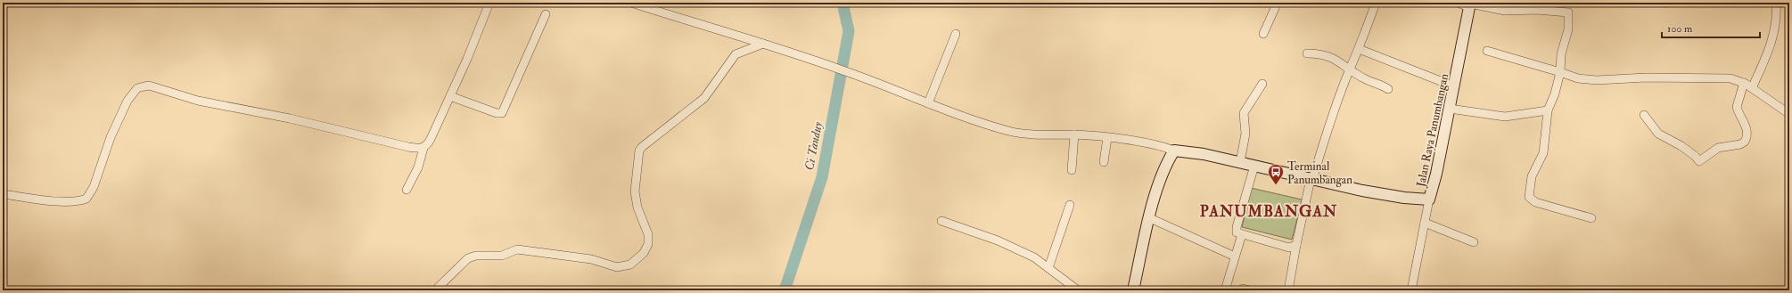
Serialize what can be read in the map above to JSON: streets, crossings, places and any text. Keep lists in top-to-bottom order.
{
  "streets": {
    "main road": ["Jalan Raya Panumbangan"]
  },
  "districts": ["PANUMBANGAN"],
  "water": ["Ci Tanduy"],
  "places": {
    "bus stop": ["Terminal Panumbangan"]
  },
  "scale_bar": "100 m"
}
